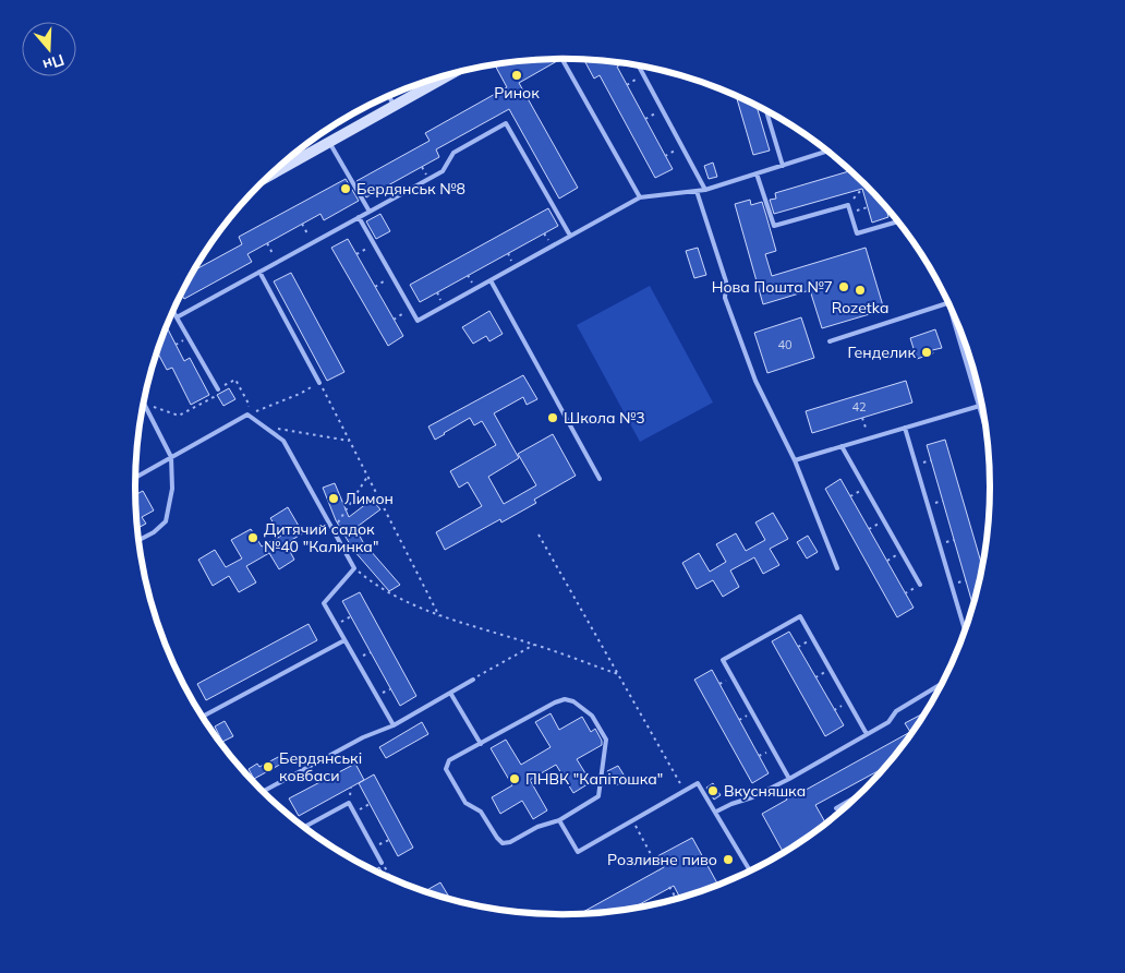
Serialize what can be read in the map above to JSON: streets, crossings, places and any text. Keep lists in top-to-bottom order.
{
  "places": [
    "Ринок",
    "Бердянськ №8",
    "Нова Пошта №7",
    "Rozetka",
    "Генделик",
    "Школа №3",
    "Лимон",
    "Дитячий садок №40 \"Калинка\"",
    "Бердянські ковбаси",
    "ПНВК \"Капітошка\"",
    "Вкусняшка",
    "Розливне пиво"
  ],
  "house_numbers": ["40", "42"],
  "north": "bottom"
}
